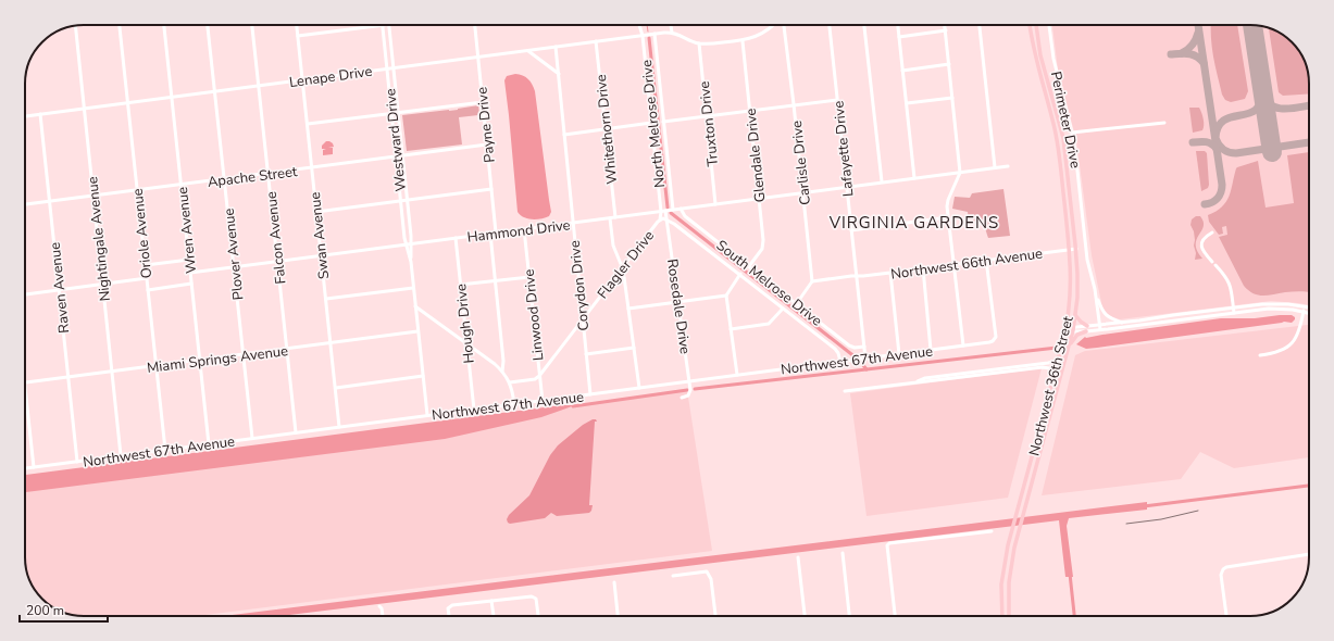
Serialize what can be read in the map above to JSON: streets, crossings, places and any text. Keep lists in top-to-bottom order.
{
  "streets": {
    "main road": ["Northwest 36th Street"],
    "street": [
      "Lenape Drive",
      "Perimeter Drive",
      "North Melrose Drive",
      "Truxton Drive",
      "Payne Drive",
      "Whitethorn Drive",
      "Westward Drive",
      "Lafayette Drive",
      "Glendale Drive",
      "Carlisle Drive",
      "Apache Street",
      "Wren Avenue",
      "Hammond Drive",
      "Oriole Avenue",
      "Swan Avenue",
      "Falcon Avenue",
      "Nightingale Avenue",
      "Plover Avenue",
      "Northwest 66th Avenue",
      "Flagler Drive",
      "South Melrose Drive",
      "Corydon Drive",
      "Raven Avenue",
      "Rosedale Drive",
      "Linwood Drive",
      "Hough Drive",
      "Miami Springs Avenue",
      "Northwest 67th Avenue"
    ]
  },
  "crossings": [
    ["Lenape Drive", "North Melrose Drive"],
    ["Lenape Drive", "Payne Drive"],
    ["Lenape Drive", "Whitethorn Drive"],
    ["Lenape Drive", "Westward Drive"],
    ["Lenape Drive", "Wren Avenue"],
    ["Lenape Drive", "Oriole Avenue"],
    ["Lenape Drive", "Swan Avenue"],
    ["Lenape Drive", "Falcon Avenue"],
    ["Lenape Drive", "Nightingale Avenue"],
    ["Lenape Drive", "Plover Avenue"],
    ["Lenape Drive", "Corydon Drive"],
    ["Lenape Drive", "Raven Avenue"],
    ["North Melrose Drive", "Hammond Drive"],
    ["North Melrose Drive", "Flagler Drive"],
    ["Truxton Drive", "Hammond Drive"],
    ["Payne Drive", "Apache Street"],
    ["Payne Drive", "Hammond Drive"],
    ["Whitethorn Drive", "Hammond Drive"],
    ["Westward Drive", "Apache Street"],
    ["Westward Drive", "Hammond Drive"],
    ["Westward Drive", "Miami Springs Avenue"],
    ["Westward Drive", "Northwest 67th Avenue"],
    ["Lafayette Drive", "Hammond Drive"],
    ["Lafayette Drive", "Northwest 66th Avenue"],
    ["Lafayette Drive", "South Melrose Drive"],
    ["Lafayette Drive", "Northwest 67th Avenue"],
    ["Glendale Drive", "Hammond Drive"],
    ["Glendale Drive", "South Melrose Drive"],
    ["Carlisle Drive", "Hammond Drive"],
    ["Carlisle Drive", "Northwest 66th Avenue"],
    ["Apache Street", "Wren Avenue"],
    ["Apache Street", "Oriole Avenue"],
    ["Apache Street", "Swan Avenue"],
    ["Apache Street", "Falcon Avenue"],
    ["Apache Street", "Nightingale Avenue"],
    ["Apache Street", "Plover Avenue"],
    ["Apache Street", "Raven Avenue"],
    ["Wren Avenue", "Hammond Drive"],
    ["Wren Avenue", "Miami Springs Avenue"],
    ["Wren Avenue", "Northwest 67th Avenue"],
    ["Hammond Drive", "Swan Avenue"],
    ["Hammond Drive", "Falcon Avenue"],
    ["Hammond Drive", "Plover Avenue"],
    ["Hammond Drive", "South Melrose Drive"],
    ["Hammond Drive", "Corydon Drive"],
    ["Hammond Drive", "Rosedale Drive"],
    ["Hammond Drive", "Linwood Drive"],
    ["Hammond Drive", "Hough Drive"],
    ["Oriole Avenue", "Miami Springs Avenue"],
    ["Oriole Avenue", "Northwest 67th Avenue"],
    ["Swan Avenue", "Miami Springs Avenue"],
    ["Swan Avenue", "Northwest 67th Avenue"],
    ["Falcon Avenue", "Miami Springs Avenue"],
    ["Falcon Avenue", "Northwest 67th Avenue"],
    ["Nightingale Avenue", "Miami Springs Avenue"],
    ["Nightingale Avenue", "Northwest 67th Avenue"],
    ["Plover Avenue", "Miami Springs Avenue"],
    ["Plover Avenue", "Northwest 67th Avenue"],
    ["Northwest 66th Avenue", "Northwest 67th Avenue"],
    ["Northwest 66th Avenue", "Northwest 36th Street"],
    ["Flagler Drive", "Corydon Drive"],
    ["Flagler Drive", "Rosedale Drive"],
    ["Flagler Drive", "Linwood Drive"],
    ["Corydon Drive", "Northwest 67th Avenue"],
    ["Raven Avenue", "Miami Springs Avenue"],
    ["Raven Avenue", "Northwest 67th Avenue"],
    ["Rosedale Drive", "Northwest 67th Avenue"],
    ["Linwood Drive", "Northwest 67th Avenue"],
    ["Hough Drive", "Northwest 67th Avenue"]
  ],
  "districts": ["VIRGINIA GARDENS"],
  "scale_bar": "200 m"
}
